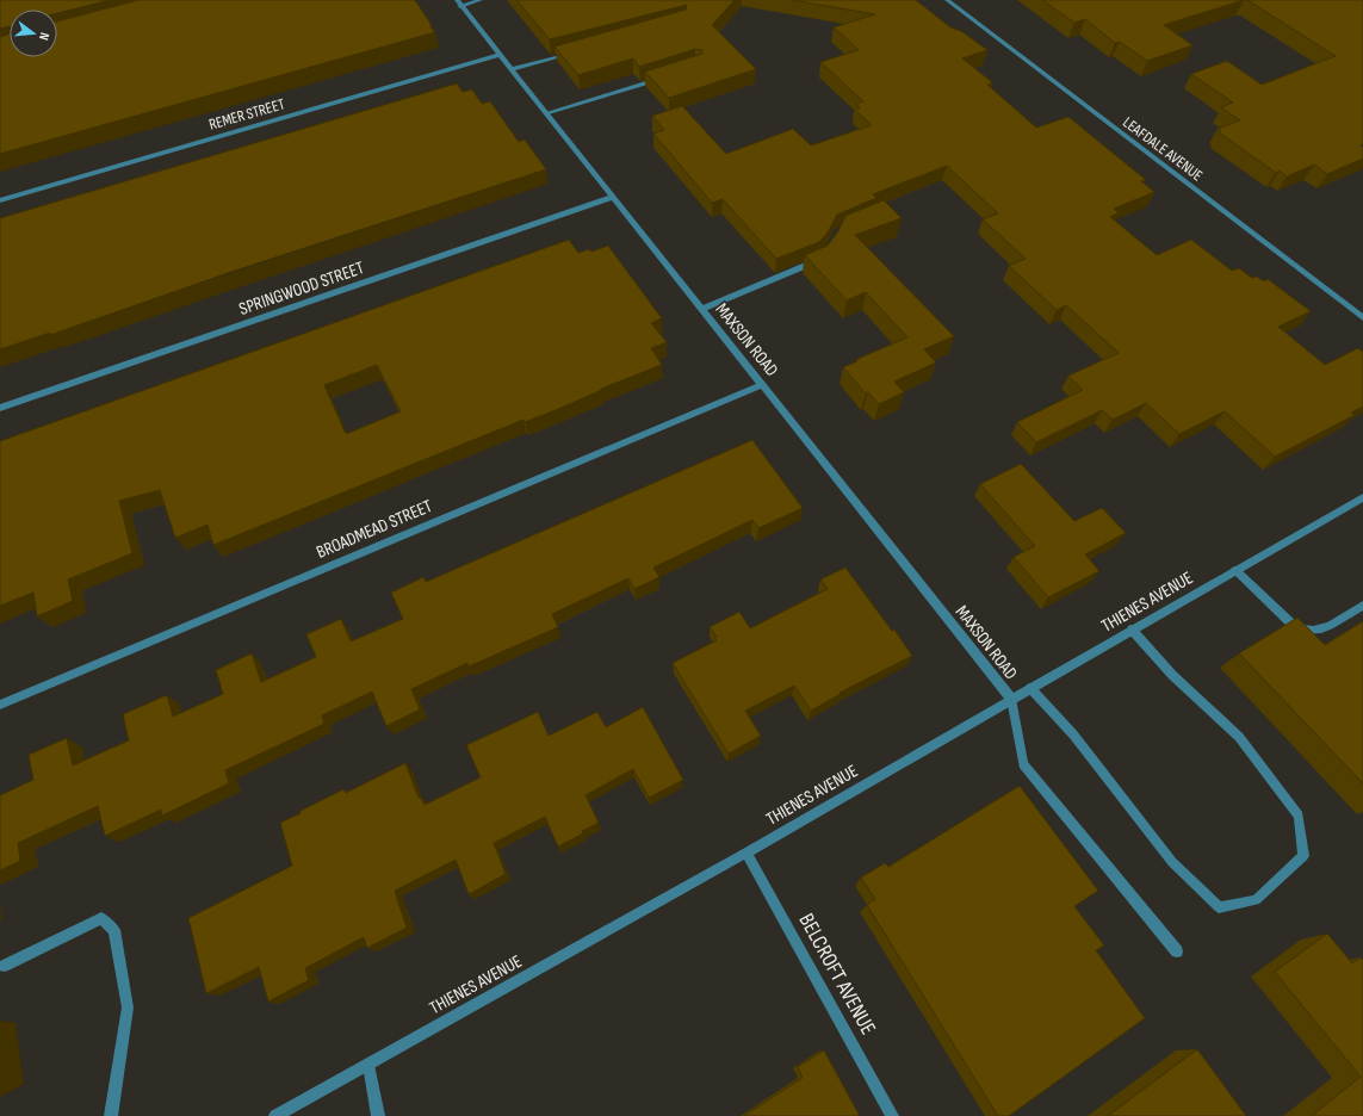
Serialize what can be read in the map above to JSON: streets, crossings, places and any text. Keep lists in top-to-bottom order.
{
  "streets": {
    "street": [
      "REMER STREET",
      "LEAFDALE AVENUE",
      "SPRINGWOOD STREET",
      "MAXSON ROAD",
      "BROADMEAD STREET",
      "THIENES AVENUE",
      "BELCROFT AVENUE"
    ]
  },
  "crossings": [
    ["REMER STREET", "MAXSON ROAD"],
    ["SPRINGWOOD STREET", "MAXSON ROAD"],
    ["MAXSON ROAD", "BROADMEAD STREET"],
    ["MAXSON ROAD", "THIENES AVENUE"],
    ["THIENES AVENUE", "BELCROFT AVENUE"]
  ],
  "north": "right"
}
